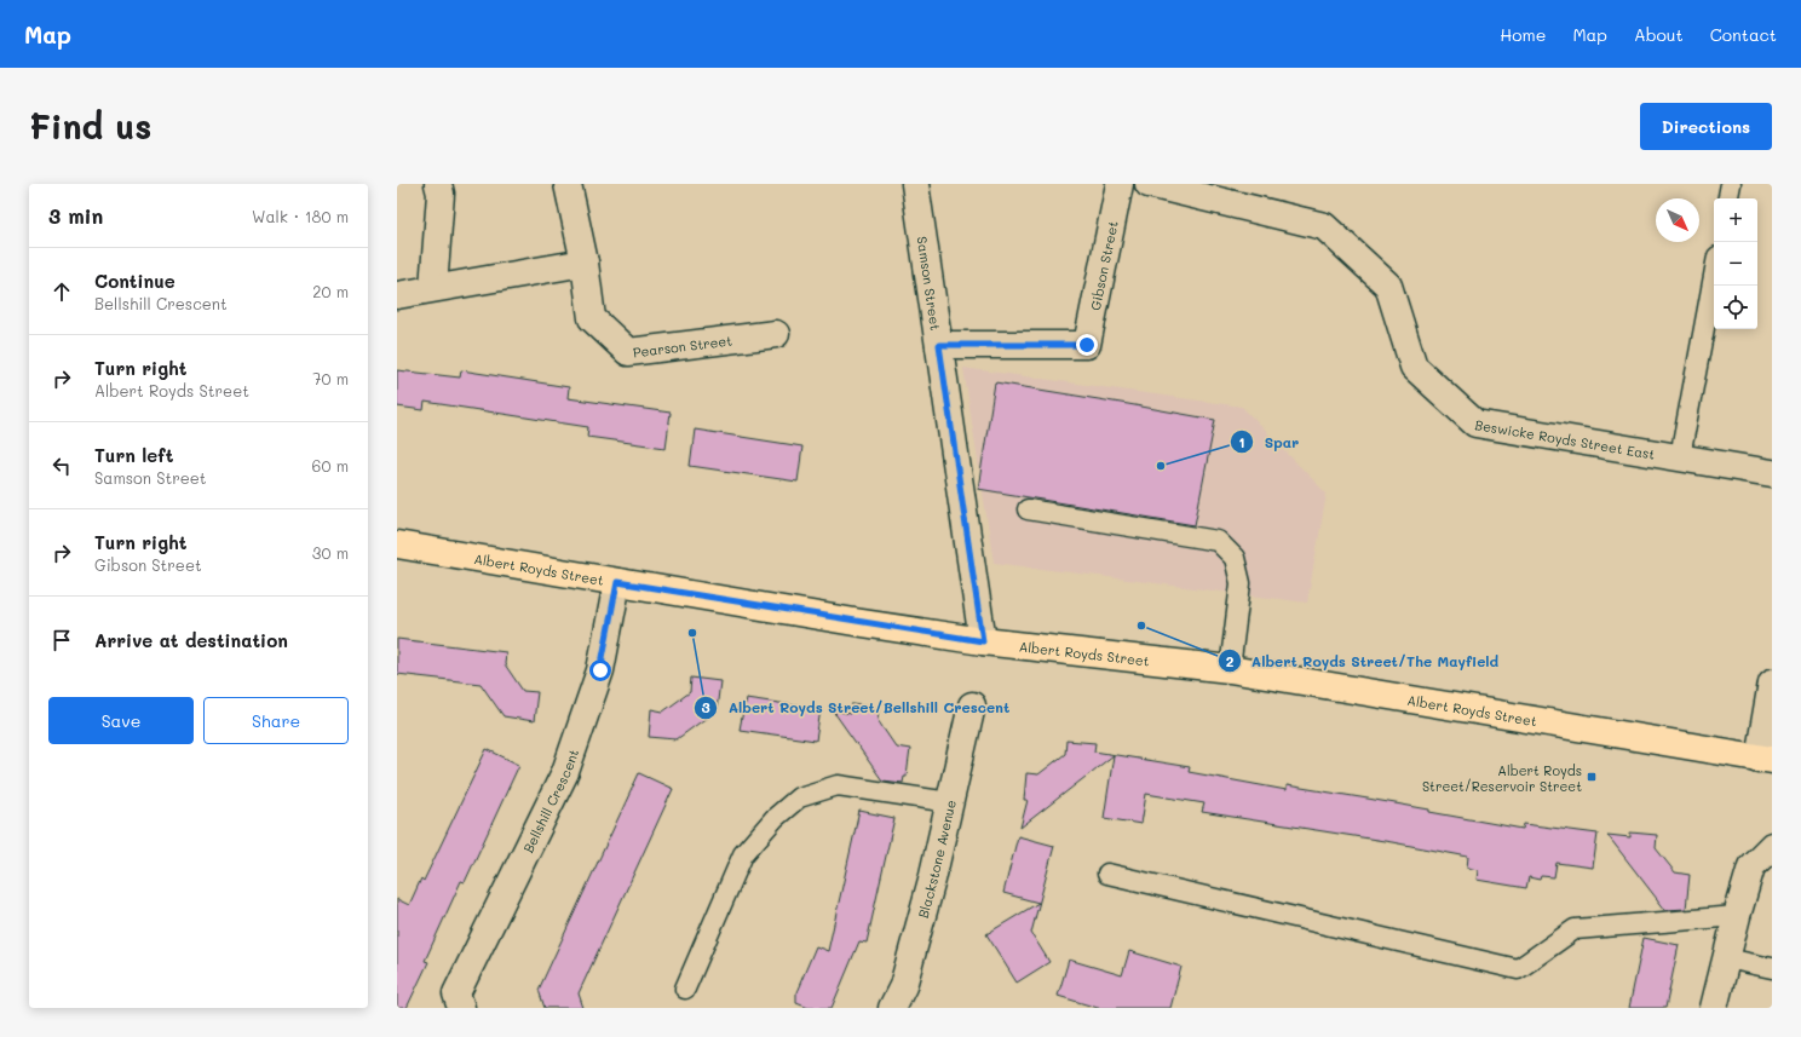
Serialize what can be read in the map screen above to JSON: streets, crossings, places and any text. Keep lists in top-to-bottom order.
{
  "streets": {
    "main road": ["Albert Royds Street"],
    "street": [
      "Gibson Street",
      "Samson Street",
      "Pearson Street",
      "Beswicke Royds Street East",
      "Bellshill Crescent",
      "Blackstone Avenue"
    ]
  },
  "crossings": [
    ["Gibson Street", "Samson Street"],
    ["Samson Street", "Albert Royds Street"],
    ["Albert Royds Street", "Bellshill Crescent"]
  ],
  "places": {
    "other": ["Spar", "Albert Royds Street/The Mayfield", "Albert Royds Street/Bellshill Crescent"],
    "transit": ["Albert Royds Street/Reservoir Street"]
  },
  "north": "bottom right",
  "page": {
    "header": "Map",
    "nav": [
      "Home",
      "Map",
      "About",
      "Contact"
    ],
    "buttons": [
      "Directions",
      ["Save", "Share"]
    ],
    "title": "Find us",
    "heading": ["3 min", "Walk · 180 m"],
    "map_buttons": ["+", "−"],
    "list": [
      ["Continue", "Bellshill Crescent", "20 m"],
      ["Turn right", "Albert Royds Street", "70 m"],
      ["Turn left", "Samson Street", "60 m"],
      ["Turn right", "Gibson Street", "30 m"],
      "Arrive at destination"
    ]
  }
}
